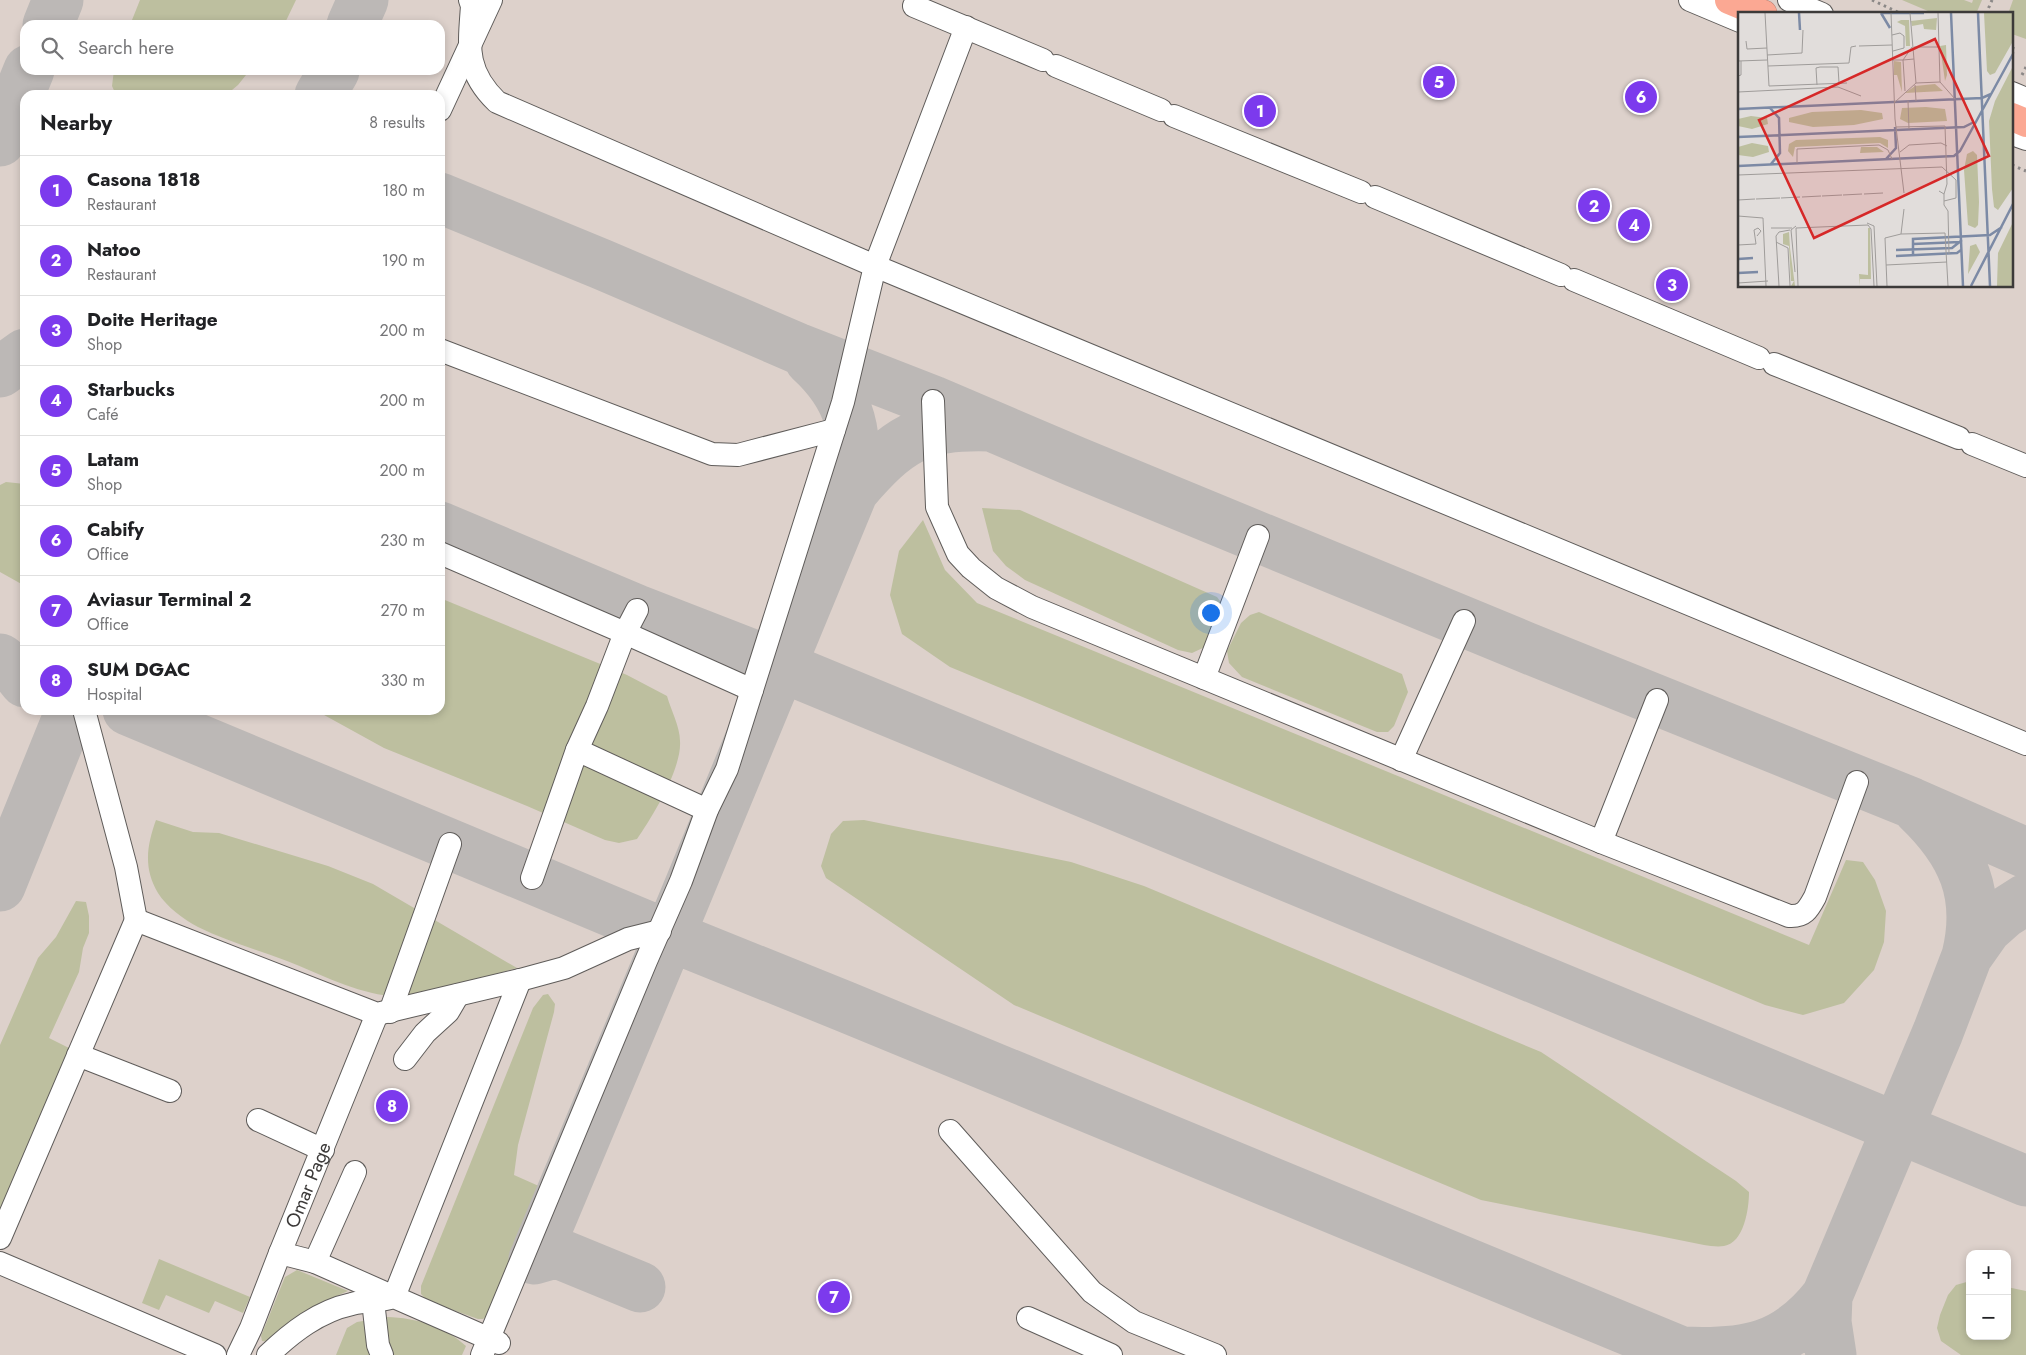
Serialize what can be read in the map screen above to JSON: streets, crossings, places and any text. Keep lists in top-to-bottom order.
{
  "streets": {
    "street": ["Omar Page"]
  },
  "page": {
    "search": "Search here",
    "pins": [
      "5",
      "6",
      "1",
      "2",
      "4",
      "3",
      "8",
      "7"
    ],
    "heading": ["Nearby", "8 results"],
    "list": [
      {
        "mark": "1",
        "name": "Casona 1818",
        "note": "Restaurant",
        "value": "180 m"
      },
      {
        "mark": "2",
        "name": "Natoo",
        "note": "Restaurant",
        "value": "190 m"
      },
      {
        "mark": "3",
        "name": "Doite Heritage",
        "note": "Shop",
        "value": "200 m"
      },
      {
        "mark": "4",
        "name": "Starbucks",
        "note": "Café",
        "value": "200 m"
      },
      {
        "mark": "5",
        "name": "Latam",
        "note": "Shop",
        "value": "200 m"
      },
      {
        "mark": "6",
        "name": "Cabify",
        "note": "Office",
        "value": "230 m"
      },
      {
        "mark": "7",
        "name": "Aviasur Terminal 2",
        "note": "Office",
        "value": "270 m"
      },
      {
        "mark": "8",
        "name": "SUM DGAC",
        "note": "Hospital",
        "value": "330 m"
      }
    ],
    "map_buttons": ["+", "−"]
  }
}
